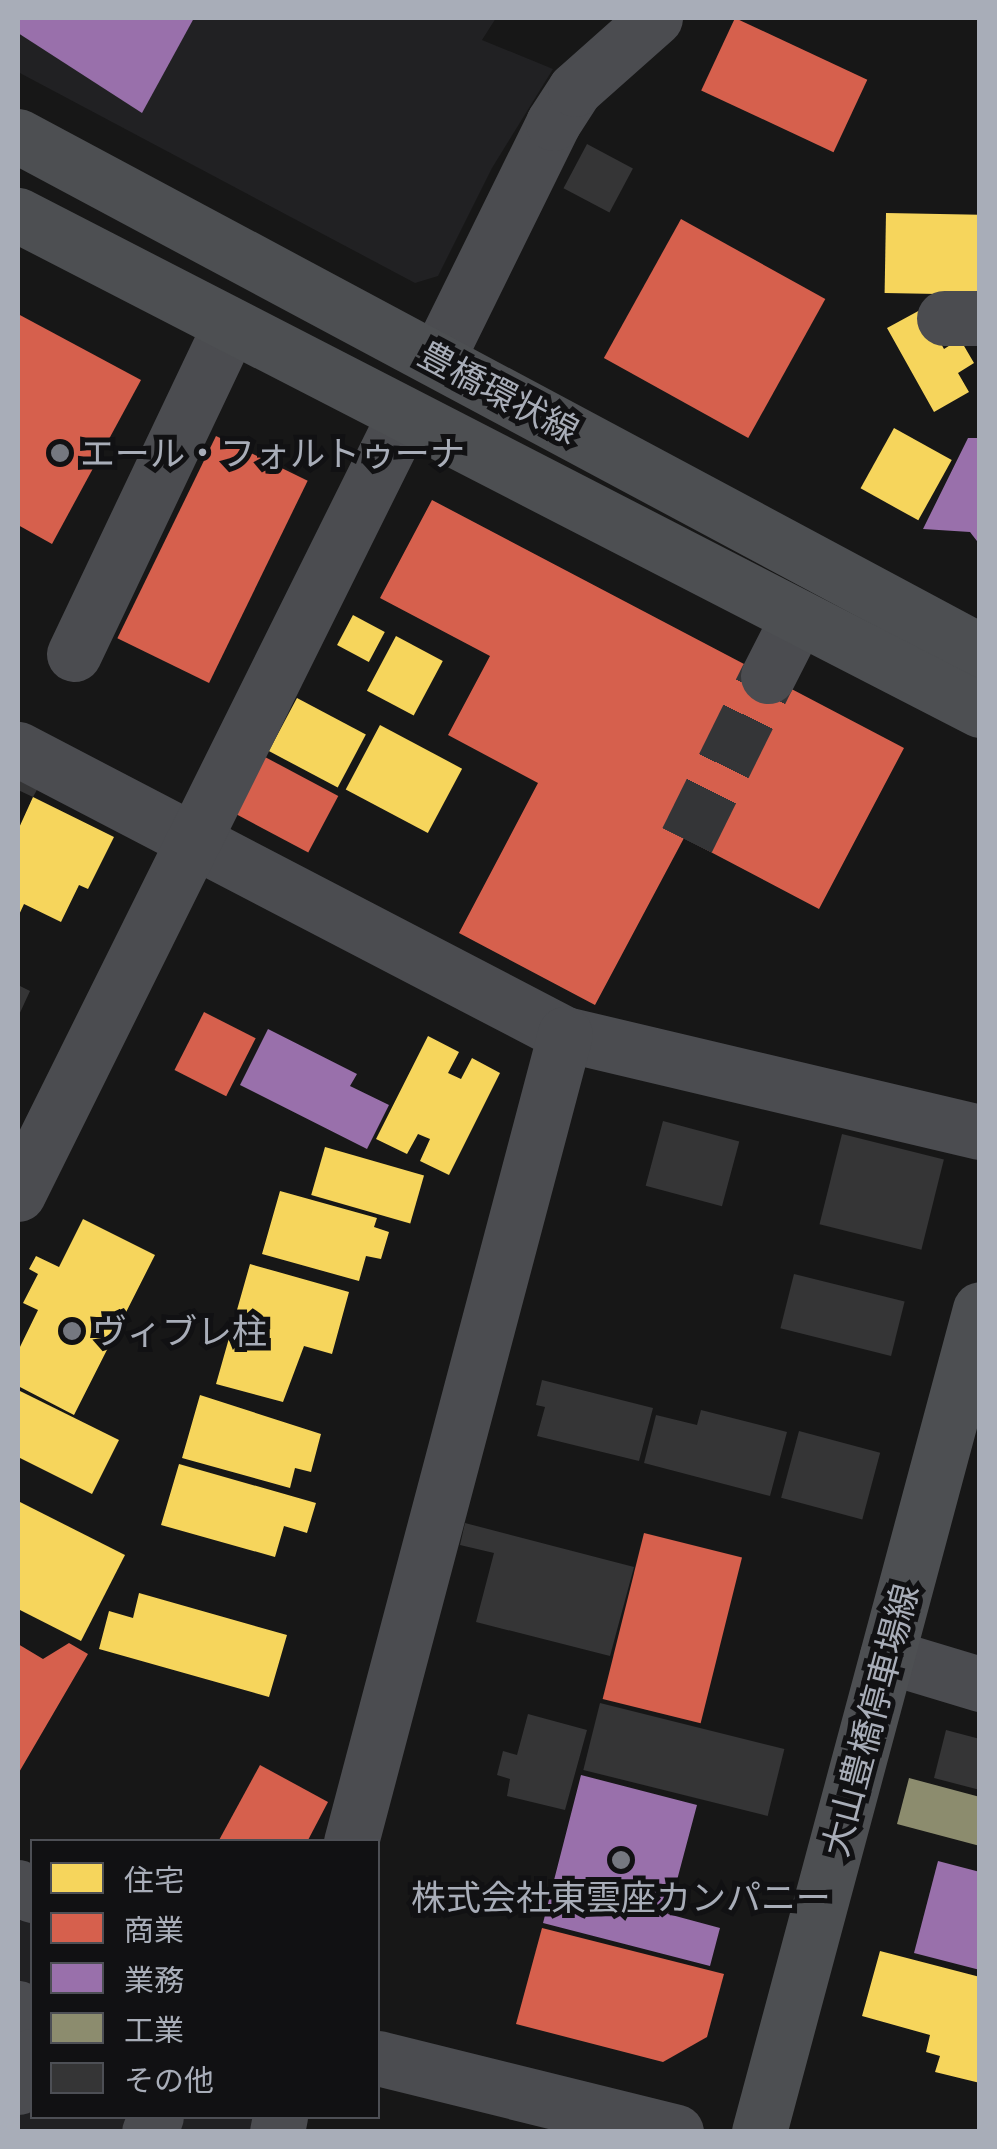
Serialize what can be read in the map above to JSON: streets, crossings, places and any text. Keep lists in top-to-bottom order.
{
  "streets": {
    "main road": ["豊橋環状線", "大山豊橋停車場線"]
  },
  "places": ["エール・フォルトゥーナ", "ヴィブレ柱", "株式会社東雲座カンパニー"],
  "legend": [
    "住宅",
    "商業",
    "業務",
    "工業",
    "その他"
  ]
}
